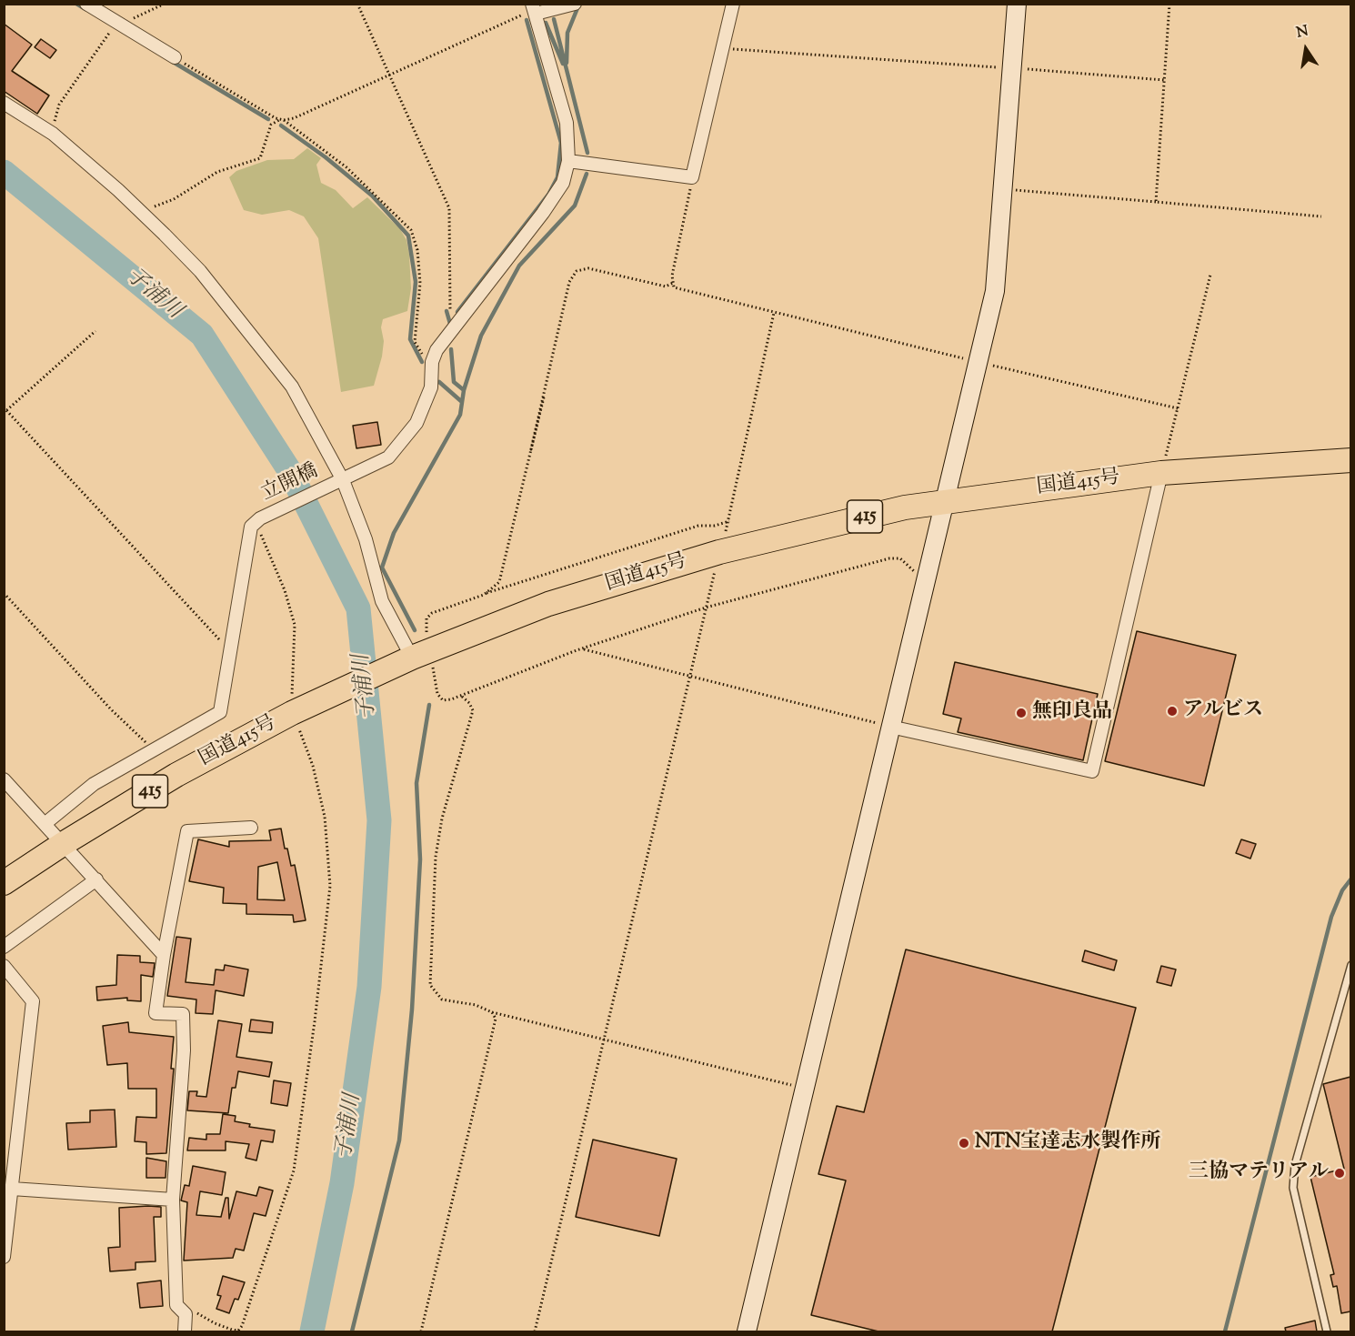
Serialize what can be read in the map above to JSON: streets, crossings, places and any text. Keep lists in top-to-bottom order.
{
  "streets": {
    "highway": ["国道415号", "415"],
    "street": ["立開橋"]
  },
  "water": ["子浦川"],
  "places": [
    "アルビス",
    "無印良品",
    "NTN宝達志水製作所",
    "三協マテリアル"
  ],
  "north": "top"
}
